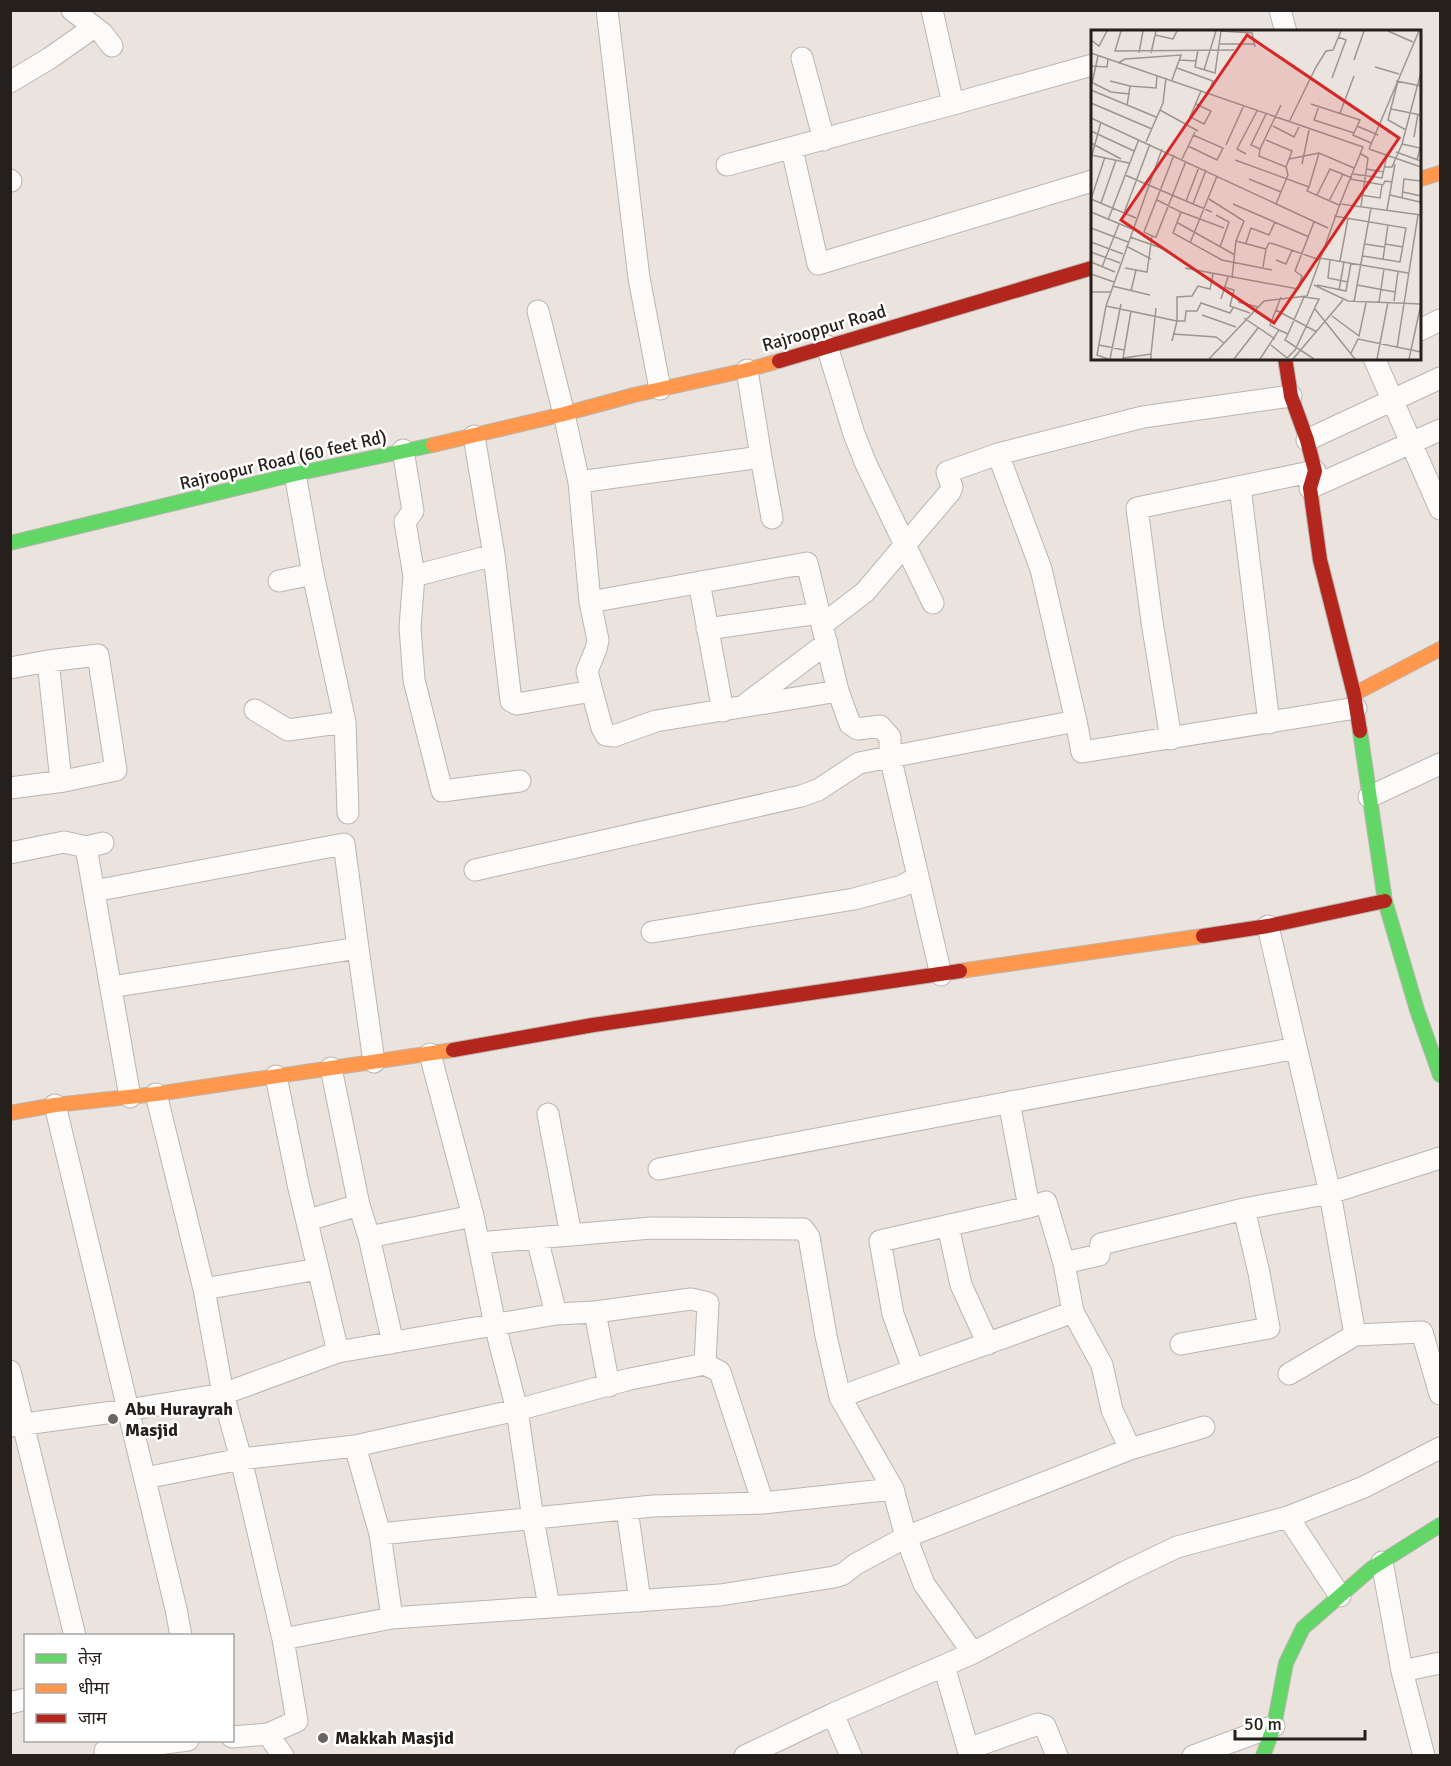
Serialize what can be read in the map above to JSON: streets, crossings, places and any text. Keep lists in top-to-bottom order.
{
  "streets": {
    "street": ["Rajrooppur Road", "Rajroopur Road (60 feet Rd)"]
  },
  "crossings": [
    ["Rajrooppur Road", "Rajroopur Road (60 feet Rd)"]
  ],
  "places": ["Abu Hurayrah Masjid", "Makkah Masjid"],
  "legend": ["तेज़", "धीमा", "जाम"],
  "scale_bar": "50 m"
}
